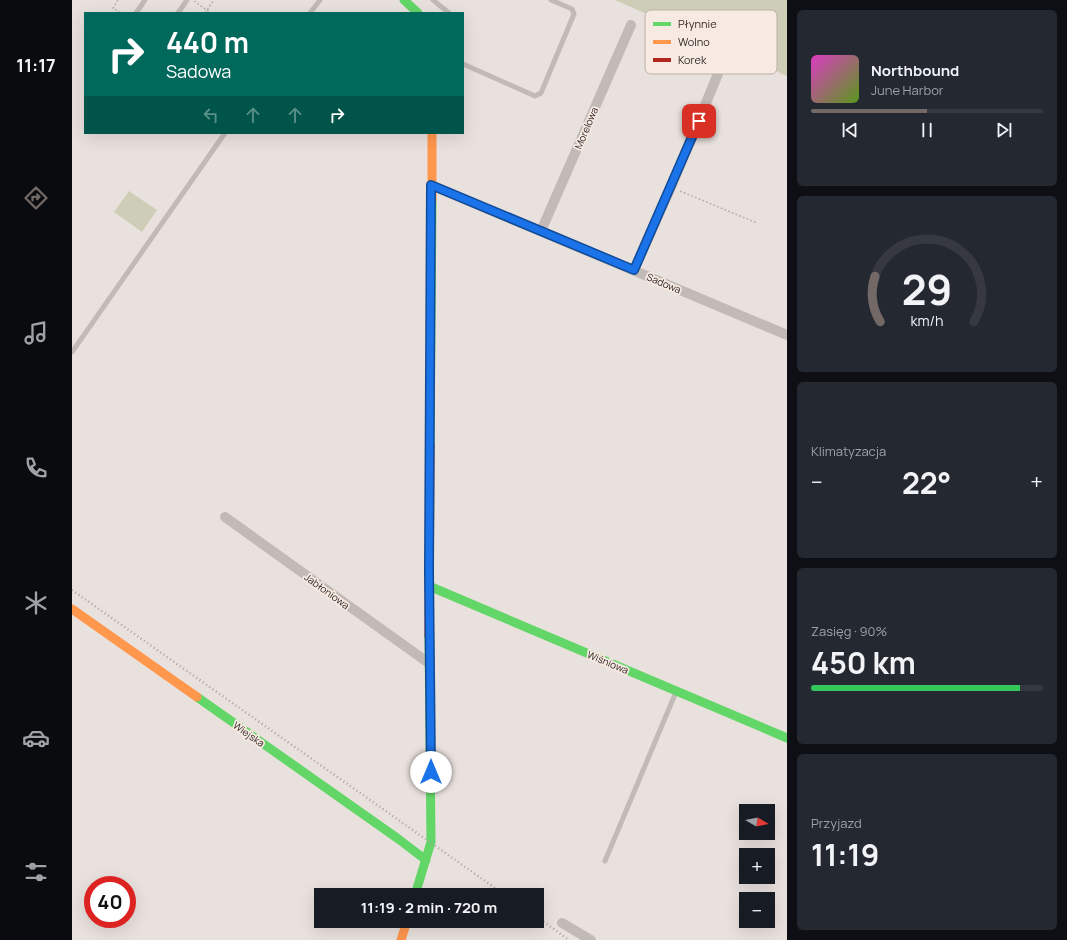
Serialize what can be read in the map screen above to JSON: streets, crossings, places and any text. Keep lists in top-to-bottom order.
{
  "streets": {
    "street": [
      "Morelowa",
      "Sadowa",
      "Jabłoniowa",
      "Wiśniowa",
      "Wiejska"
    ]
  },
  "crossings": [
    ["Morelowa", "Sadowa"]
  ],
  "legend": ["Płynnie", "Wolno", "Korek"],
  "north": "right",
  "page": {
    "tabs": "11:17",
    "turn": ["440 m", "Sadowa"],
    "song": ["Northbound", "June Harbor"],
    "tile": [
      "Klimatyzacja",
      ["Zasięg · 90%", "450 km"],
      ["Przyjazd", "11:19"]
    ],
    "heat": ["−", "22°", "+"],
    "map_buttons": ["+", "−"],
    "limit": "40",
    "trip": "11:19 · 2 min · 720 m",
    "gauge": ["29", "km/h"]
  }
}
